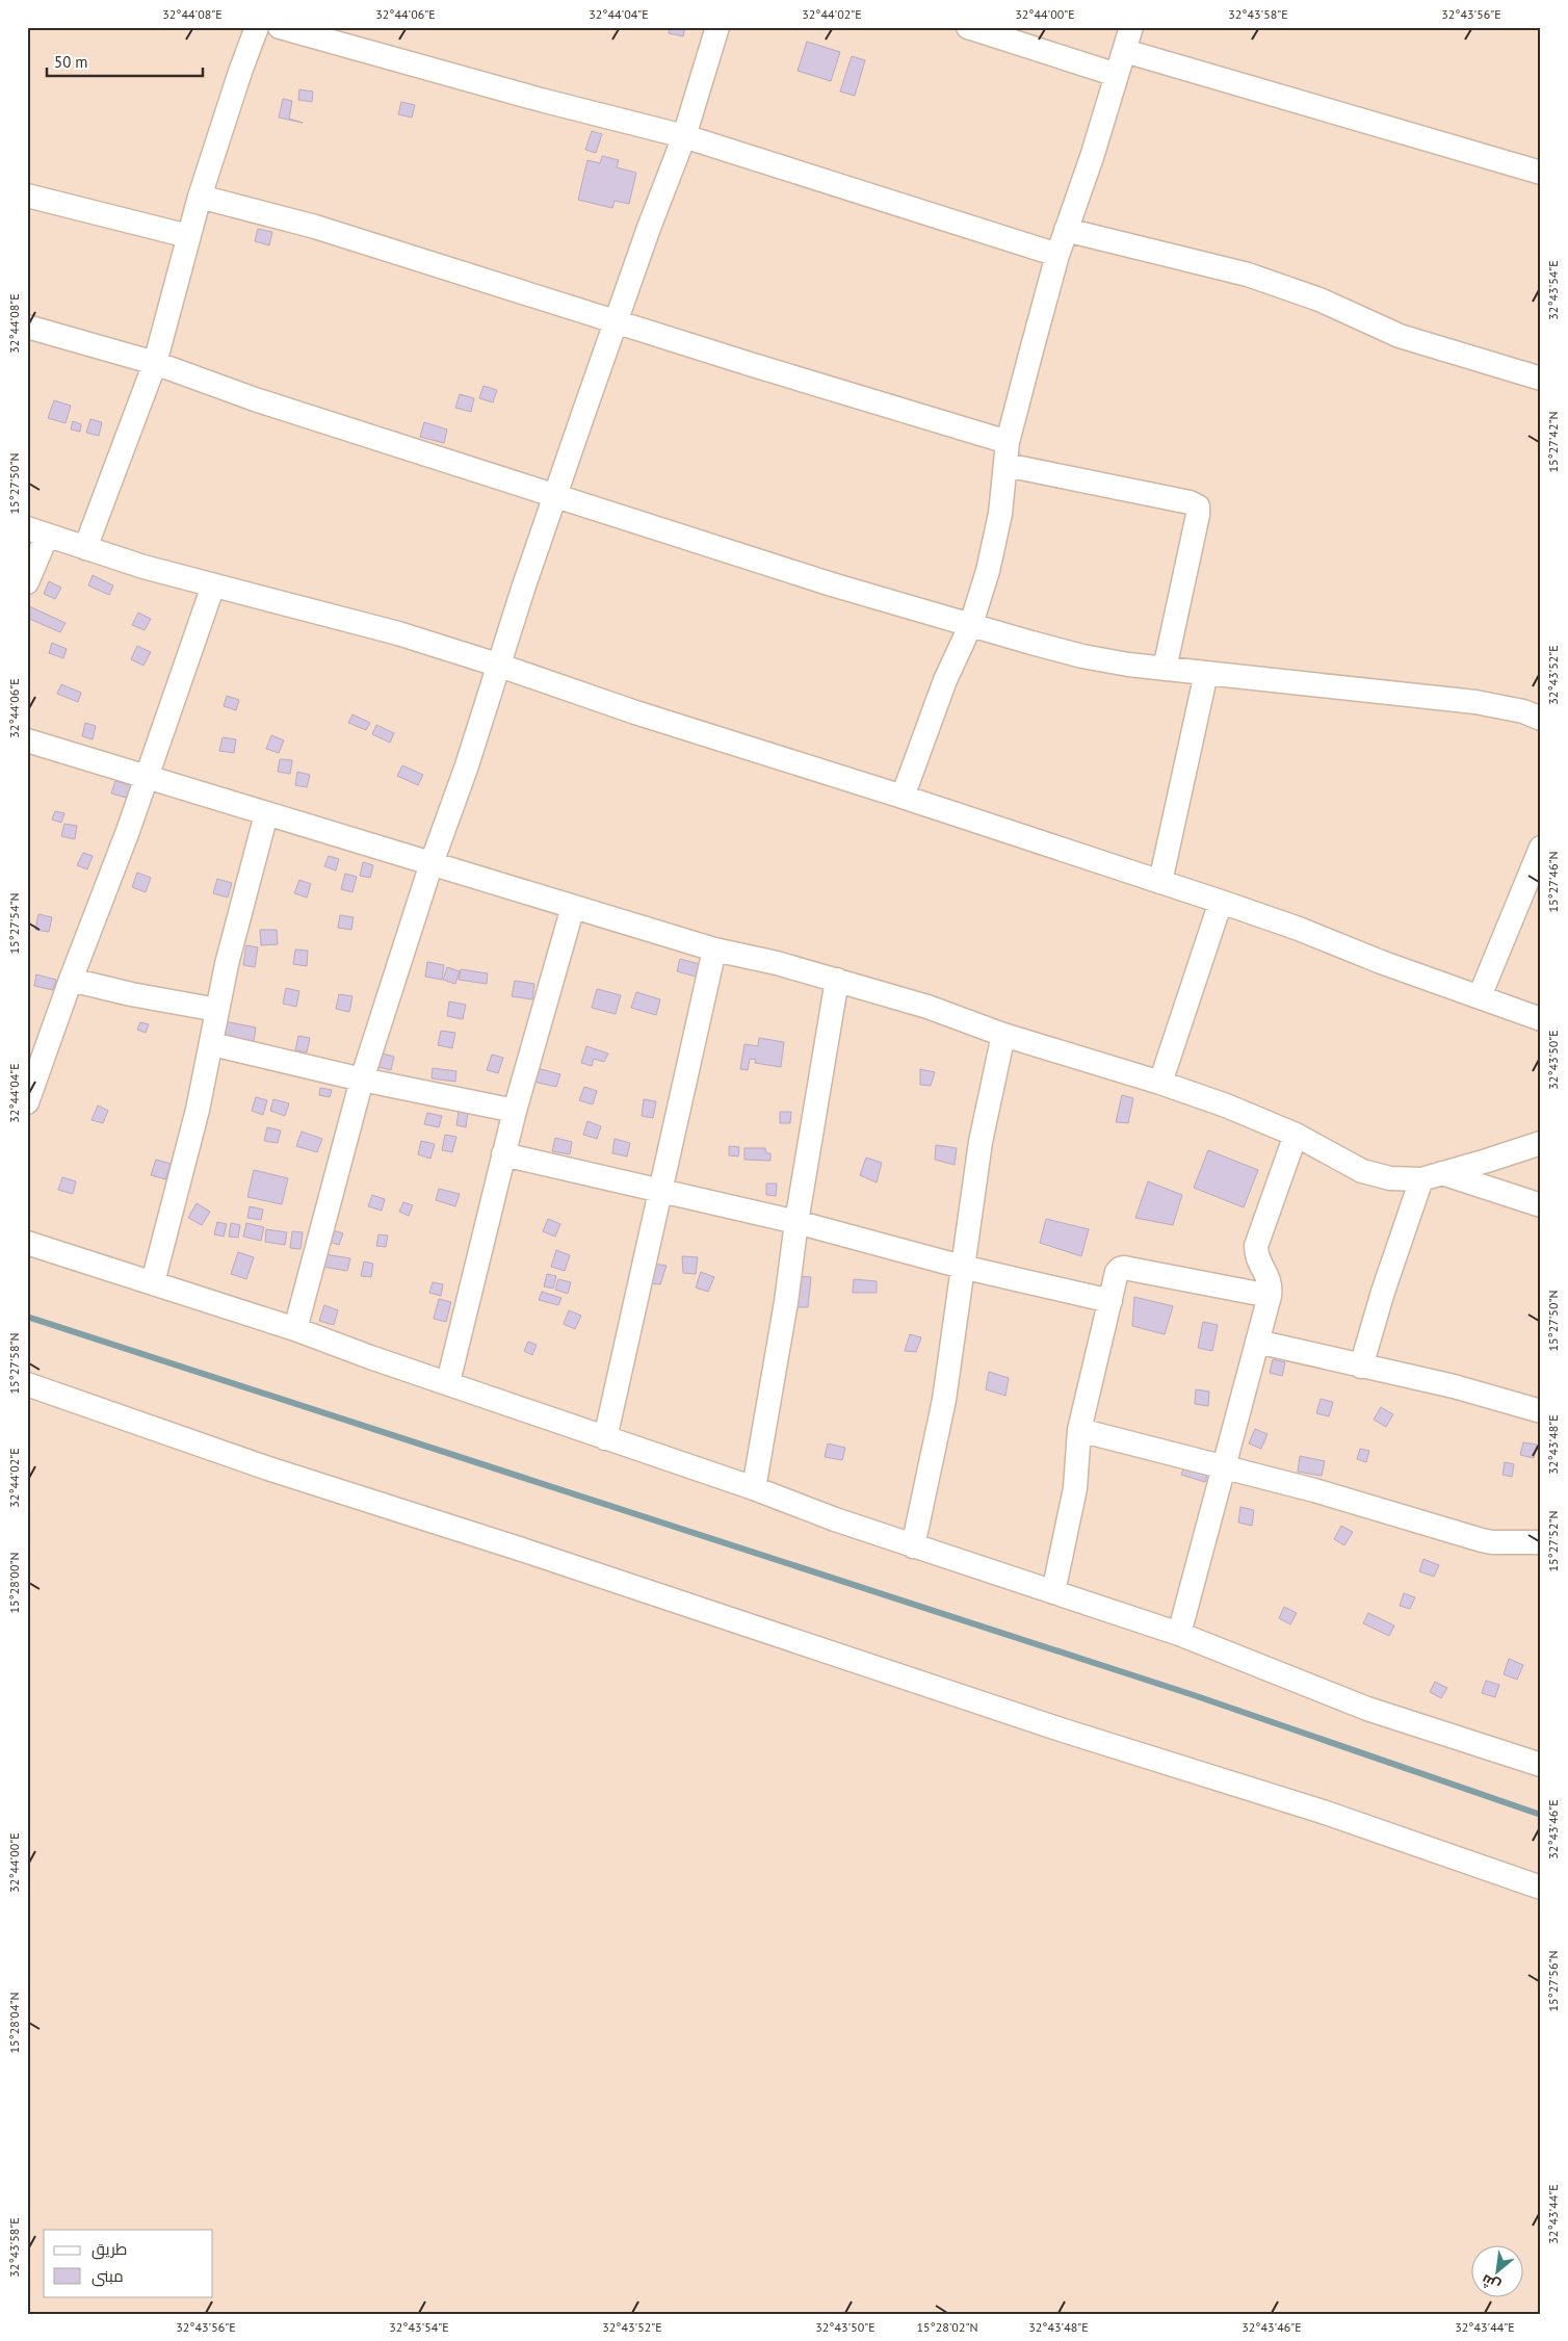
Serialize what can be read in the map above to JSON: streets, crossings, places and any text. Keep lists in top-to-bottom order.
{
  "legend": ["طريق", "مبنى"],
  "scale_bar": "50 m",
  "north": "bottom left",
  "coordinates": [
    "32°44'08\"E",
    "32°44'06\"E",
    "32°44'04\"E",
    "32°44'02\"E",
    "32°44'00\"E",
    "32°43'58\"E",
    "32°43'56\"E",
    "32°43'54\"E",
    "15°27'42\"N",
    "15°27'50\"N",
    "32°43'52\"E",
    "15°27'46\"N",
    "15°27'54\"N",
    "32°43'50\"E",
    "15°27'58\"N",
    "32°43'48\"E",
    "15°27'52\"N",
    "15°28'00\"N",
    "32°43'46\"E",
    "15°27'56\"N",
    "15°28'04\"N",
    "32°43'44\"E",
    "15°28'02\"N"
  ]
}
